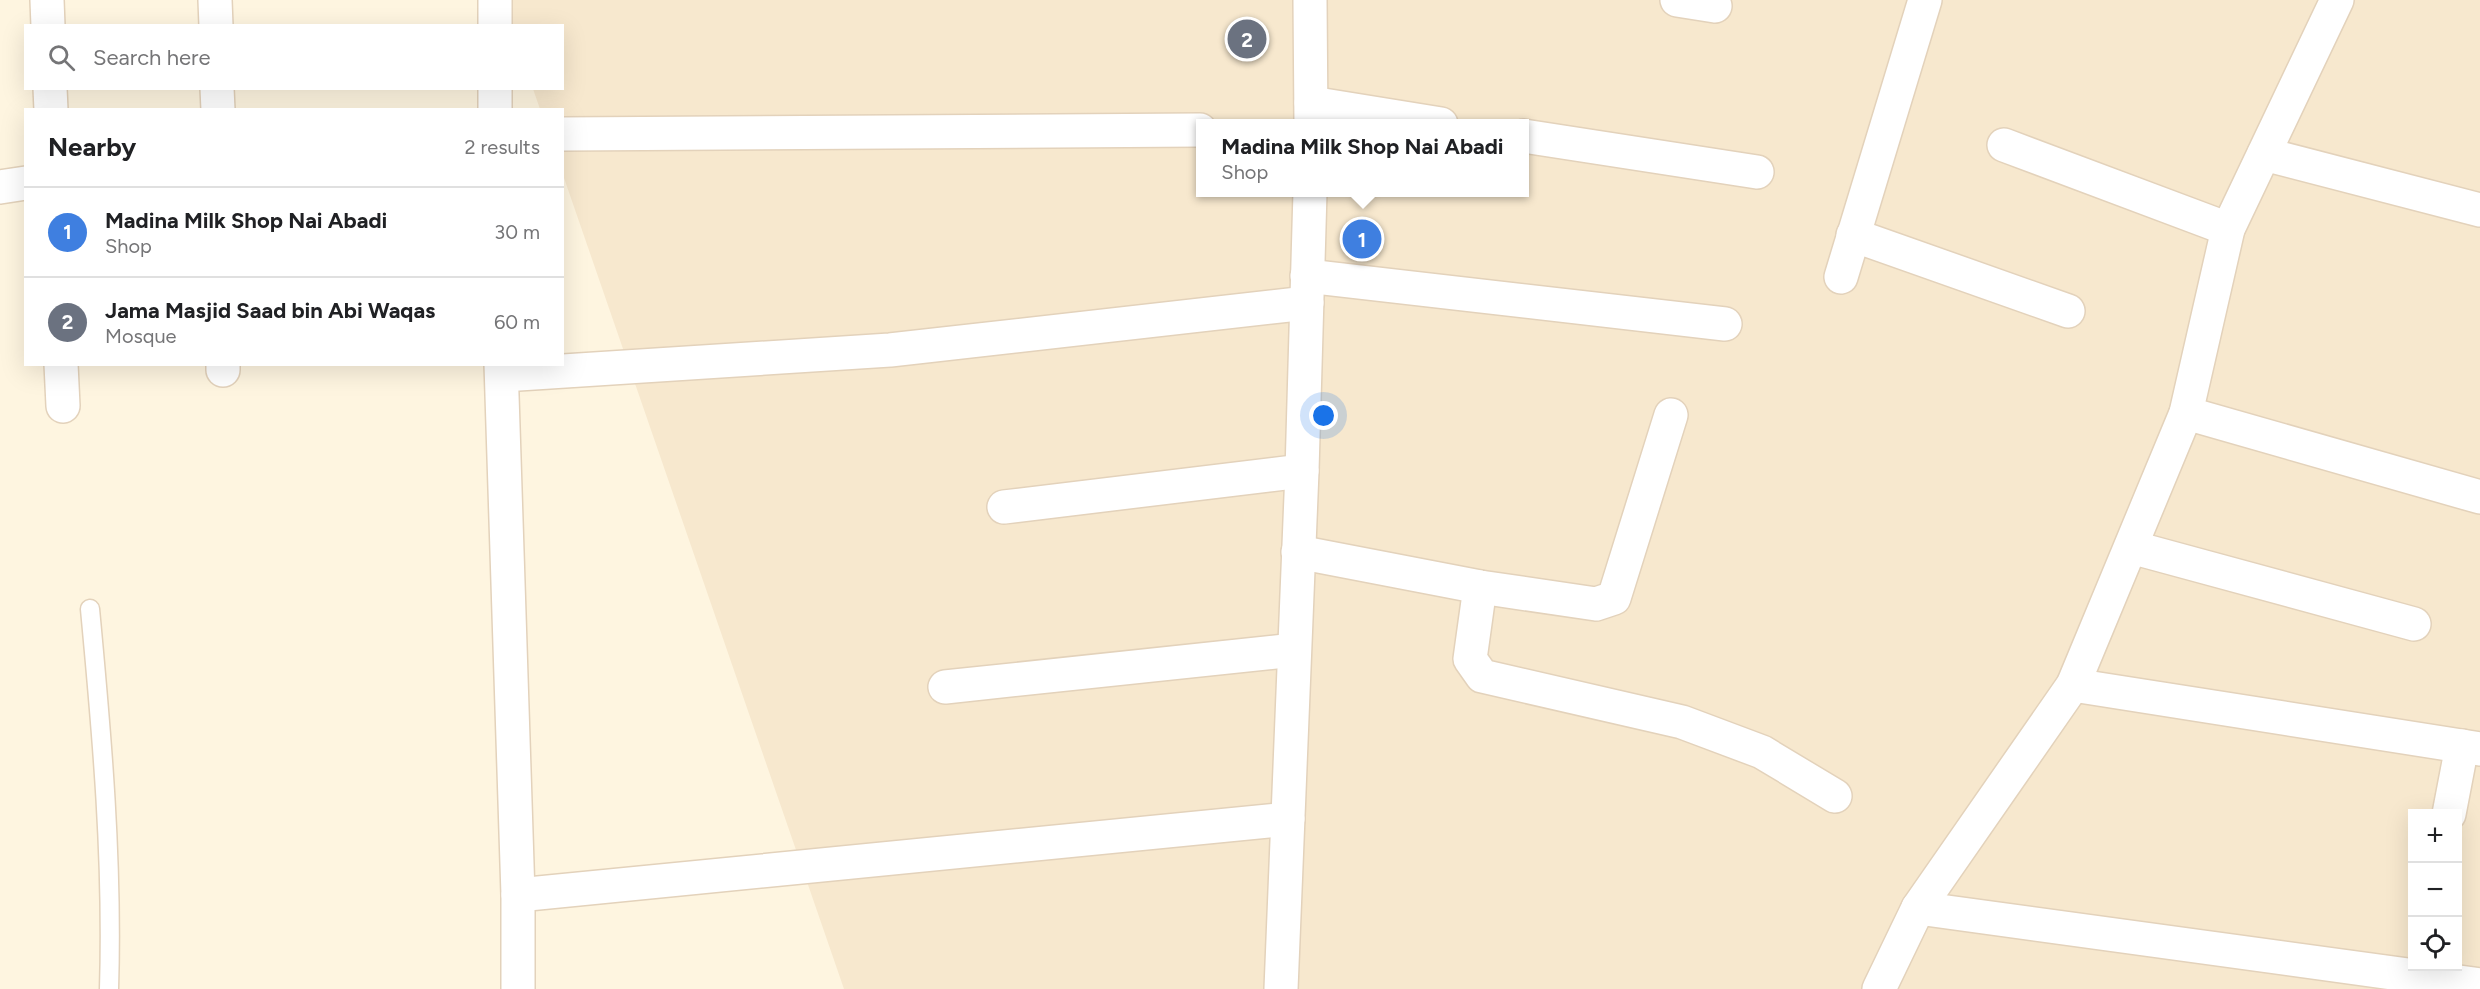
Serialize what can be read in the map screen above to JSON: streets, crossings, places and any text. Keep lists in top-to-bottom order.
{
  "page": {
    "pins": ["2", "1"],
    "search": "Search here",
    "heading": ["Nearby", "2 results"],
    "popup": ["Madina Milk Shop Nai Abadi", "Shop"],
    "list": [
      {
        "mark": "1",
        "name": "Madina Milk Shop Nai Abadi",
        "note": "Shop",
        "value": "30 m"
      },
      {
        "mark": "2",
        "name": "Jama Masjid Saad bin Abi Waqas",
        "note": "Mosque",
        "value": "60 m"
      }
    ],
    "map_buttons": ["+", "−"]
  }
}
